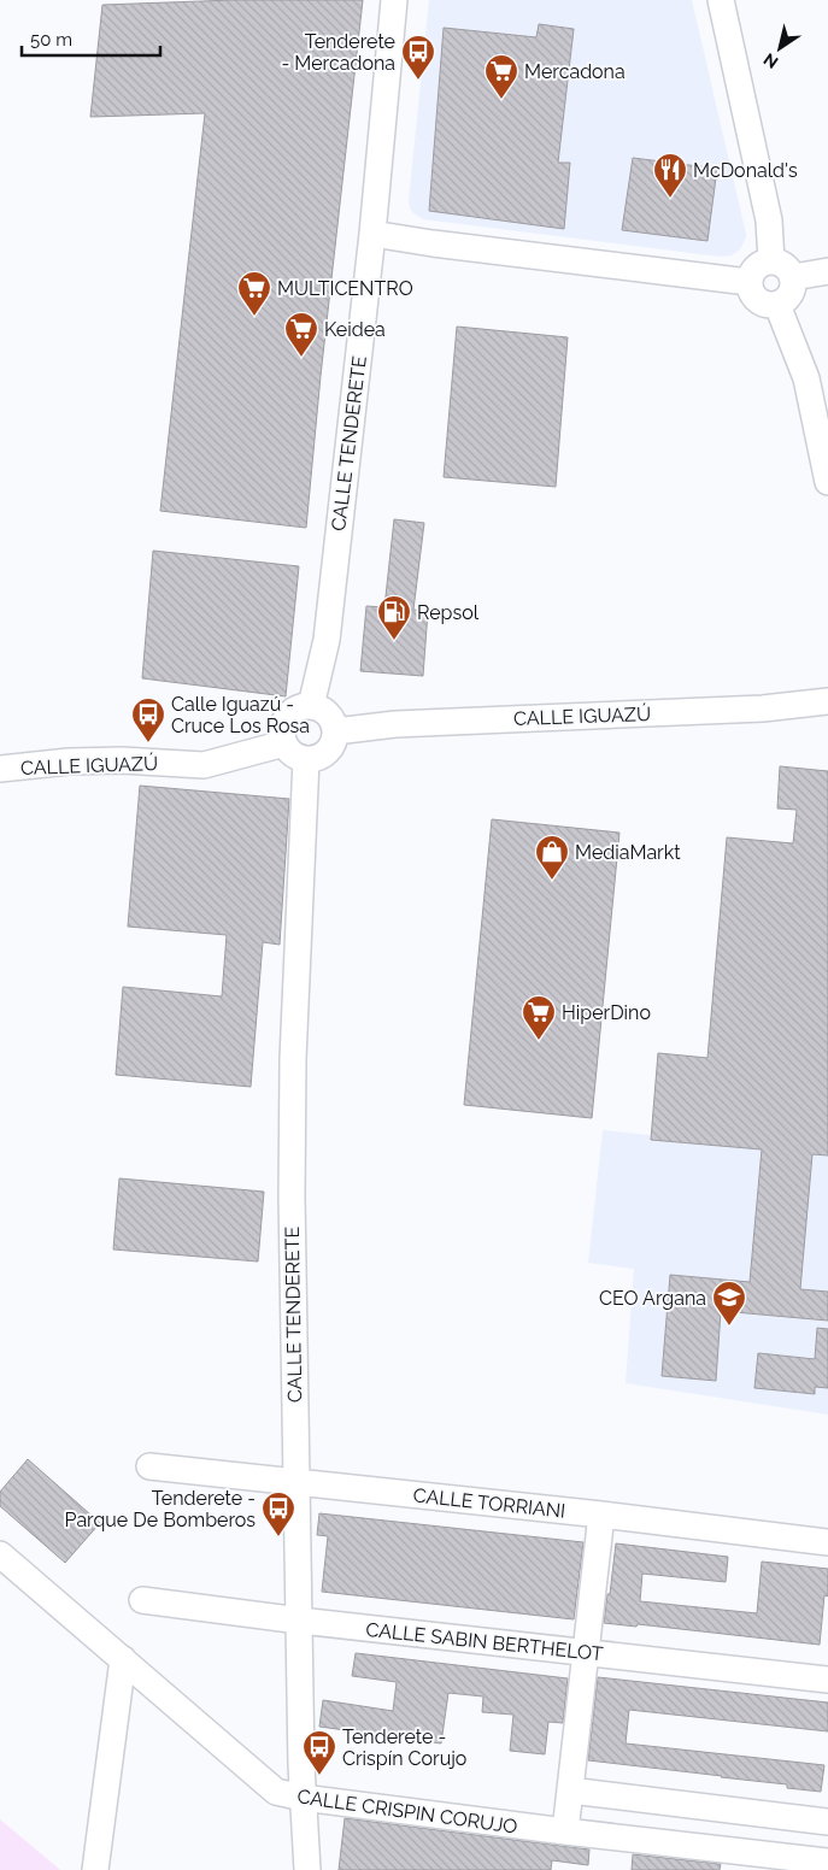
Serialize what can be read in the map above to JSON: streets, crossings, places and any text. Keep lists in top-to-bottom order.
{
  "streets": {
    "street": [
      "CALLE TENDERETE",
      "CALLE IGUAZÚ",
      "CALLE TORRIANI",
      "CALLE SABIN BERTHELOT",
      "CALLE CRISPIN CORUJO"
    ]
  },
  "crossings": [
    ["CALLE TENDERETE", "CALLE IGUAZÚ"],
    ["CALLE TENDERETE", "CALLE TORRIANI"],
    ["CALLE TENDERETE", "CALLE SABIN BERTHELOT"],
    ["CALLE TENDERETE", "CALLE CRISPIN CORUJO"]
  ],
  "places": {
    "bus stop": [
      "Tenderete - Mercadona",
      "Calle Iguazú - Cruce Los Rosa",
      "Tenderete - Parque De Bomberos",
      "Tenderete - Crispín Corujo"
    ],
    "supermarket": [
      "Mercadona",
      "MULTICENTRO",
      "Keidea",
      "HiperDino"
    ],
    "restaurant": ["McDonald's"],
    "fuel station": ["Repsol"],
    "shop": ["MediaMarkt"],
    "school or university": ["CEO Argana"]
  },
  "scale_bar": "50 m",
  "north": "bottom left"
}
